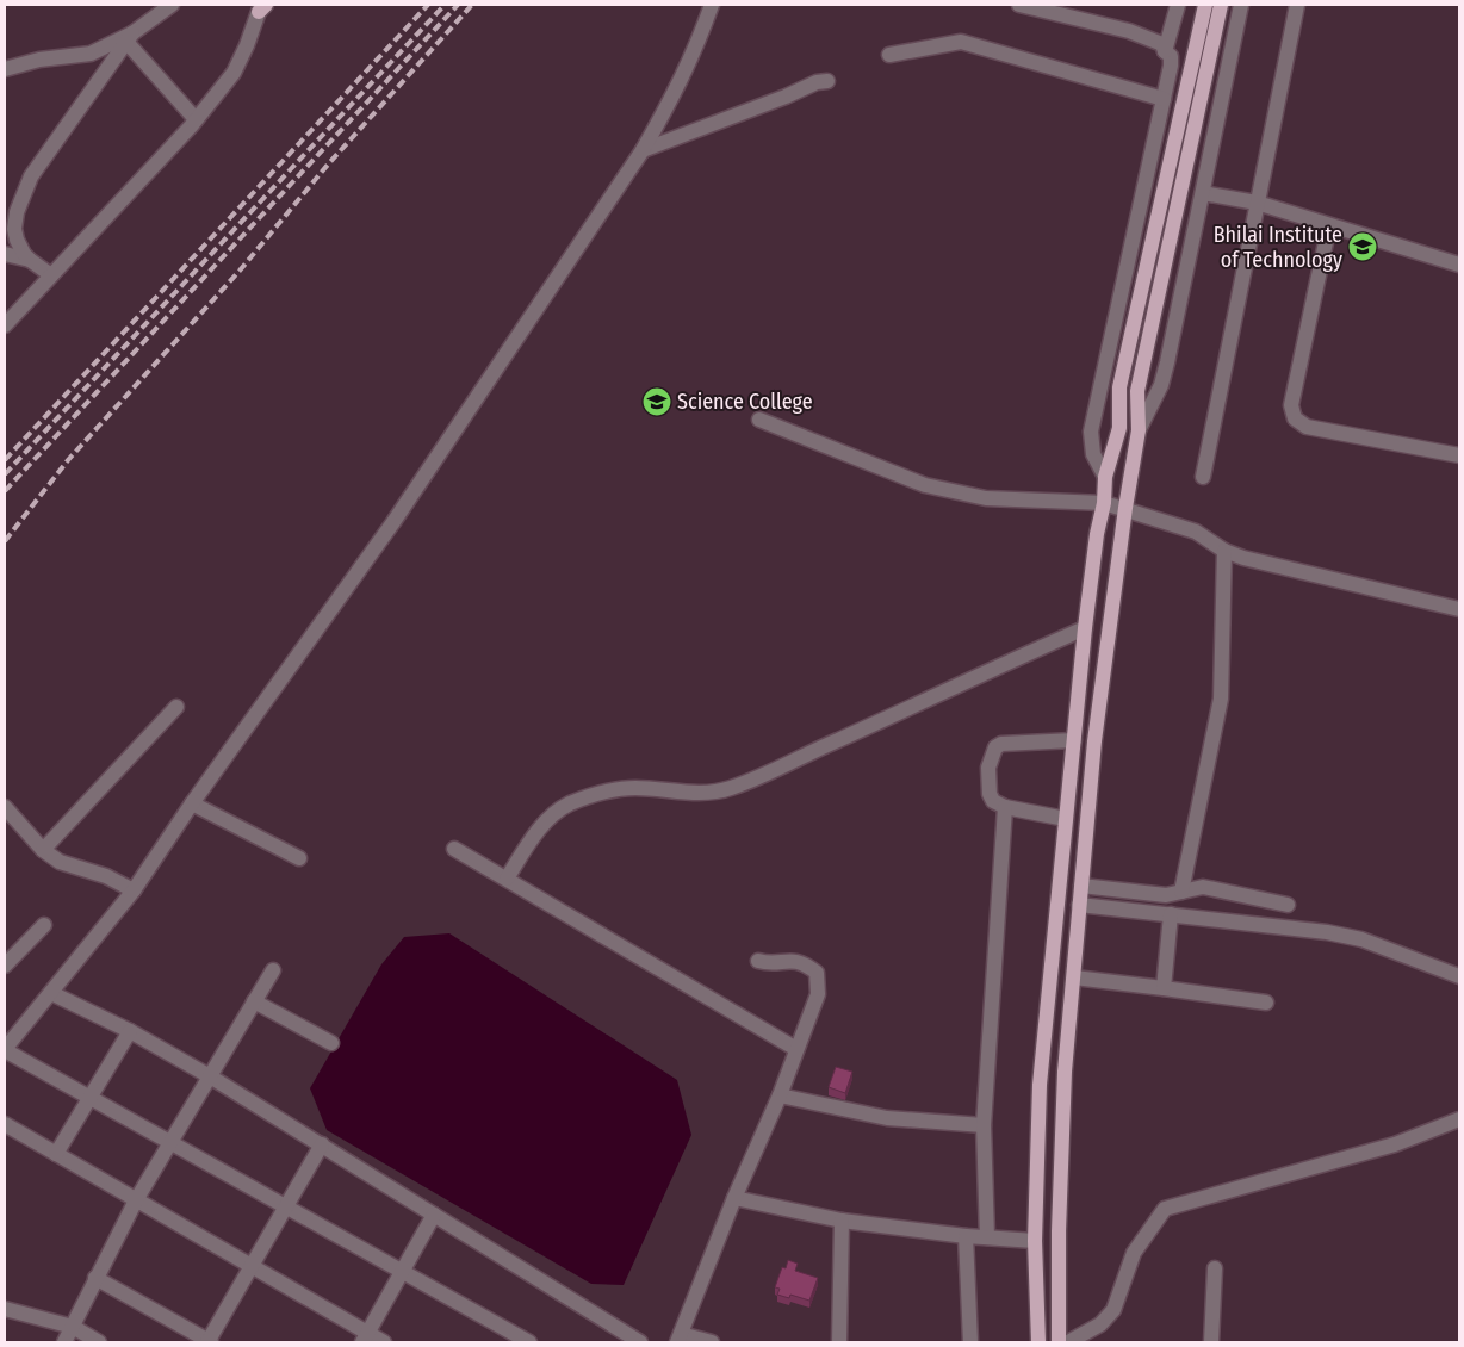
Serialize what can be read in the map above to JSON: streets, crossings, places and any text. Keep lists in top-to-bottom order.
{
  "places": {
    "school or university": ["Bhilai Institute of Technology", "Science College"]
  }
}
